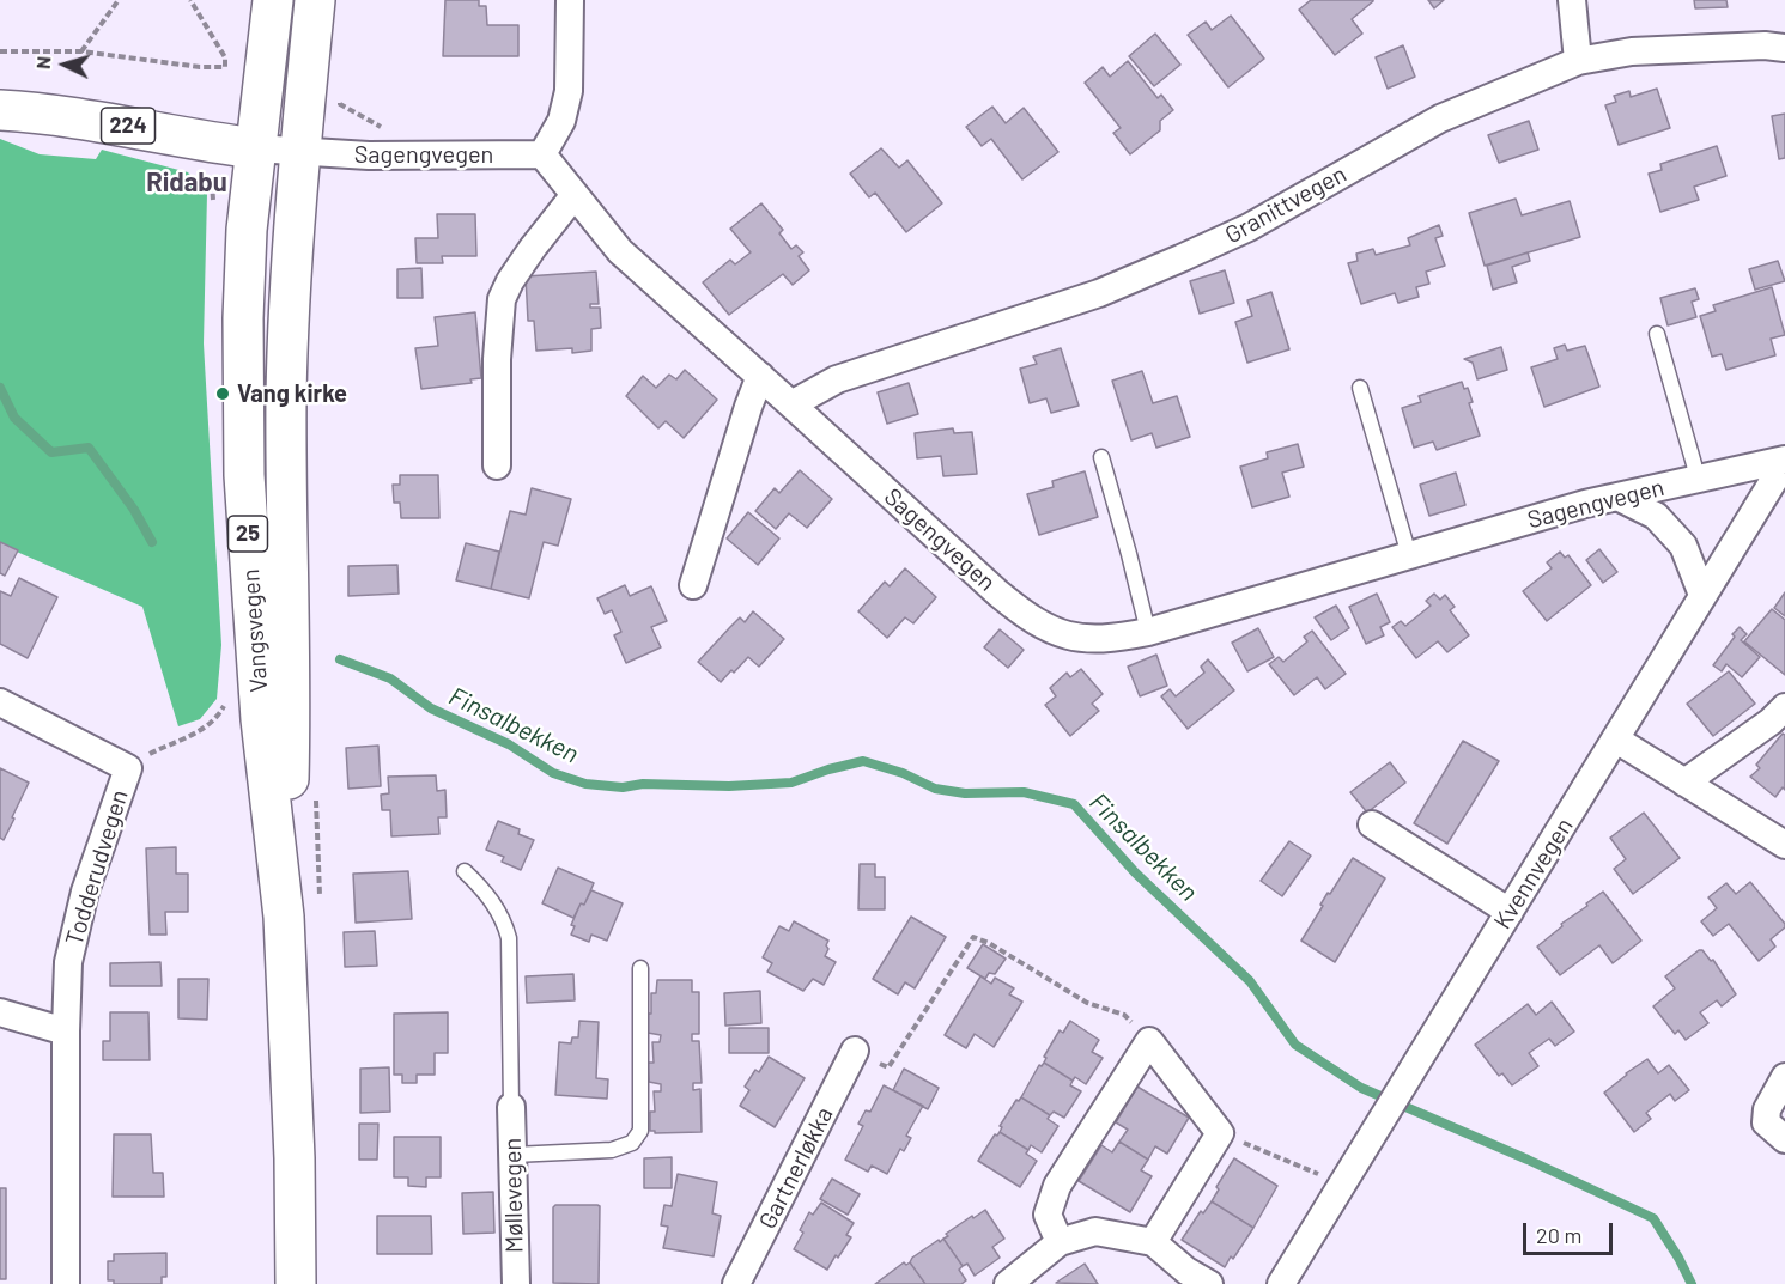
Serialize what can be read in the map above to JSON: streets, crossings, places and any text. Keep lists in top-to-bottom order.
{
  "streets": {
    "main road": ["224", "25", "Vangsvegen"],
    "street": [
      "Sagengvegen",
      "Granittvegen",
      "Todderudvegen",
      "Kvennvegen",
      "Gartnerløkka",
      "Møllevegen"
    ]
  },
  "crossings": [
    ["224", "Sagengvegen"],
    ["224", "Vangsvegen"],
    ["Sagengvegen", "Granittvegen"],
    ["Sagengvegen", "Vangsvegen"],
    ["Sagengvegen", "Kvennvegen"]
  ],
  "districts": ["Ridabu"],
  "water": ["Finsalbekken"],
  "places": ["Vang kirke"],
  "scale_bar": "20 m",
  "north": "left"
}
